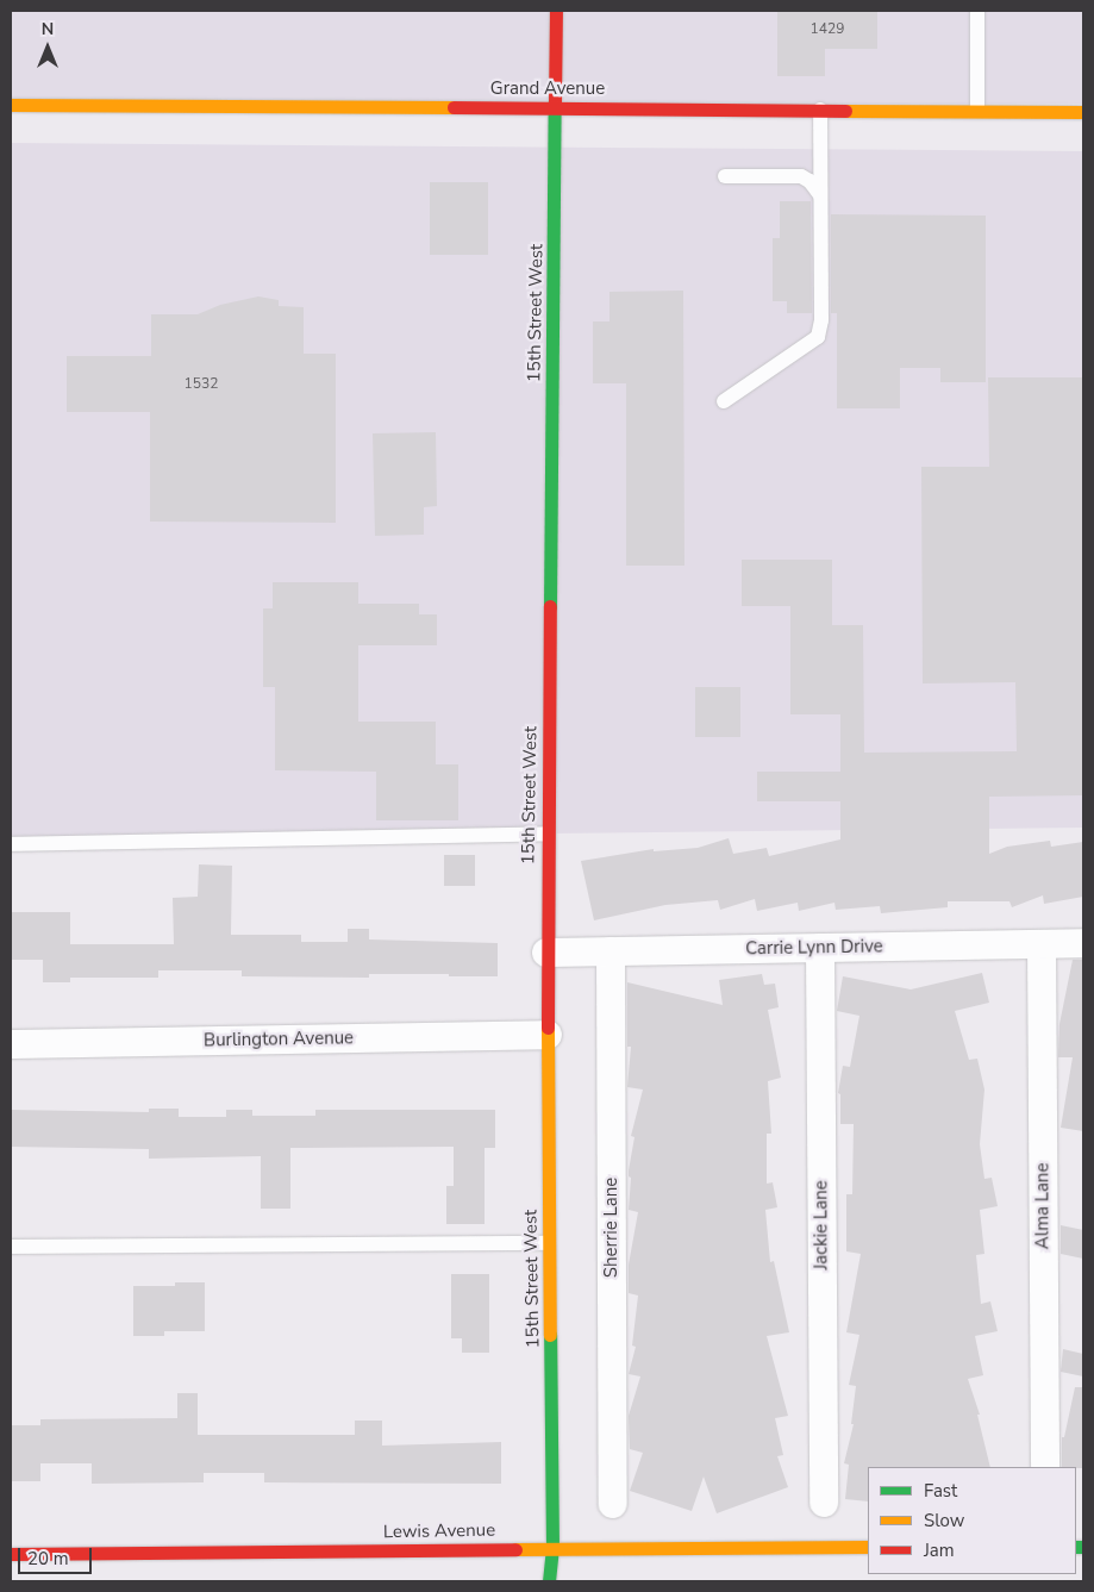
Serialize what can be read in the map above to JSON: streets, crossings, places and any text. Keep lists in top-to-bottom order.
{
  "streets": {
    "street": [
      "Grand Avenue",
      "15th Street West",
      "Carrie Lynn Drive",
      "Burlington Avenue",
      "Alma Lane",
      "Jackie Lane",
      "Sherrie Lane",
      "Lewis Avenue"
    ]
  },
  "crossings": [
    ["Grand Avenue", "15th Street West"],
    ["15th Street West", "Carrie Lynn Drive"],
    ["15th Street West", "Burlington Avenue"],
    ["15th Street West", "Lewis Avenue"],
    ["Carrie Lynn Drive", "Alma Lane"],
    ["Carrie Lynn Drive", "Jackie Lane"],
    ["Carrie Lynn Drive", "Sherrie Lane"]
  ],
  "house_numbers": ["1429", "1532"],
  "legend": ["Fast", "Slow", "Jam"],
  "scale_bar": "20 m",
  "north": "top"
}
